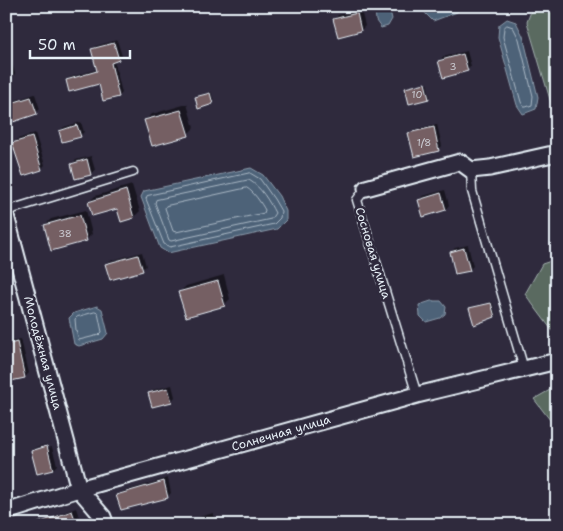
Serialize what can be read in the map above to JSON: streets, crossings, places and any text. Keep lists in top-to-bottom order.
{
  "streets": {
    "street": ["Сосновая улица", "Молодёжная улица", "Солнечная улица"]
  },
  "crossings": [
    ["Сосновая улица", "Солнечная улица"],
    ["Молодёжная улица", "Солнечная улица"]
  ],
  "house_numbers": [
    "3",
    "10",
    "1/8",
    "38"
  ],
  "scale_bar": "50 m"
}
